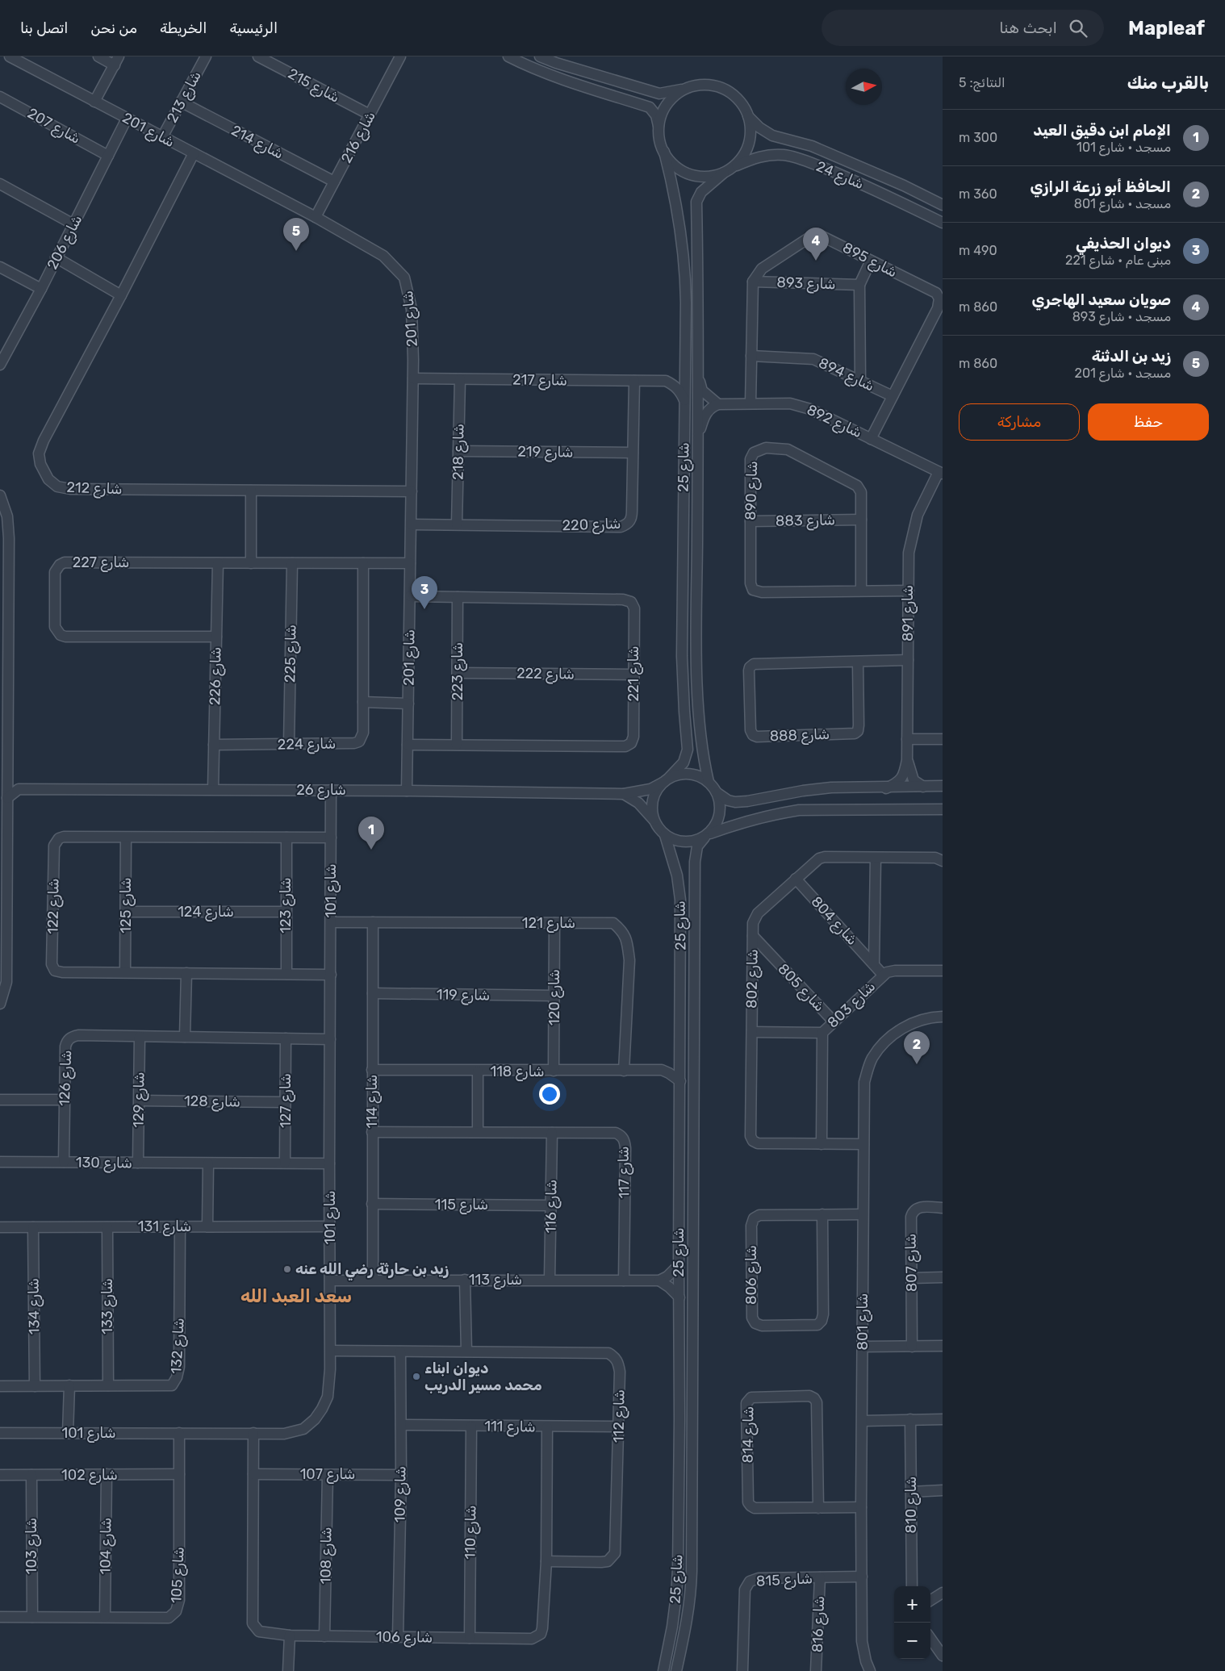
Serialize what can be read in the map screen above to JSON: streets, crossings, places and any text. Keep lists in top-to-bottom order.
{
  "streets": {
    "street": [
      "شارع 215",
      "شارع 213",
      "شارع 207",
      "شارع 201",
      "شارع 216",
      "شارع 214",
      "شارع 24",
      "شارع 206",
      "شارع 895",
      "شارع 893",
      "شارع 894",
      "شارع 217",
      "شارع 892",
      "شارع 218",
      "شارع 219",
      "شارع 25",
      "شارع 212",
      "شارع 890",
      "شارع 883",
      "شارع 220",
      "شارع 227",
      "شارع 891",
      "شارع 225",
      "شارع 223",
      "شارع 222",
      "شارع 221",
      "شارع 226",
      "شارع 888",
      "شارع 224",
      "شارع 26",
      "شارع 101",
      "شارع 125",
      "شارع 123",
      "شارع 122",
      "شارع 124",
      "شارع 804",
      "شارع 121",
      "شارع 802",
      "شارع 805",
      "شارع 119",
      "شارع 120",
      "شارع 803",
      "شارع 118",
      "شارع 126",
      "شارع 129",
      "شارع 127",
      "شارع 128",
      "شارع 114",
      "شارع 130",
      "شارع 117",
      "شارع 115",
      "شارع 116",
      "شارع 131",
      "شارع 807",
      "شارع 806",
      "شارع 113",
      "شارع 134",
      "شارع 133",
      "شارع 801",
      "شارع 132",
      "شارع 112",
      "شارع 111",
      "شارع 814",
      "شارع 107",
      "شارع 102",
      "شارع 109",
      "شارع 810",
      "شارع 110",
      "شارع 103",
      "شارع 104",
      "شارع 108",
      "شارع 105",
      "شارع 815",
      "شارع 816",
      "شارع 106"
    ]
  },
  "crossings": [
    ["شارع 215", "شارع 216"],
    ["شارع 213", "شارع 201"],
    ["شارع 213", "شارع 214"],
    ["شارع 207", "شارع 206"],
    ["شارع 201", "شارع 216"],
    ["شارع 201", "شارع 206"],
    ["شارع 201", "شارع 217"],
    ["شارع 201", "شارع 212"],
    ["شارع 201", "شارع 220"],
    ["شارع 201", "شارع 227"],
    ["شارع 201", "شارع 221"],
    ["شارع 201", "شارع 26"],
    ["شارع 216", "شارع 214"],
    ["شارع 24", "شارع 25"],
    ["شارع 895", "شارع 893"],
    ["شارع 895", "شارع 894"],
    ["شارع 895", "شارع 892"],
    ["شارع 217", "شارع 218"],
    ["شارع 217", "شارع 220"],
    ["شارع 892", "شارع 891"],
    ["شارع 218", "شارع 219"],
    ["شارع 218", "شارع 220"],
    ["شارع 219", "شارع 220"],
    ["شارع 25", "شارع 26"],
    ["شارع 890", "شارع 883"],
    ["شارع 890", "شارع 891"],
    ["شارع 227", "شارع 225"],
    ["شارع 227", "شارع 226"],
    ["شارع 227", "شارع 224"],
    ["شارع 891", "شارع 888"],
    ["شارع 225", "شارع 224"],
    ["شارع 223", "شارع 222"],
    ["شارع 223", "شارع 221"],
    ["شارع 222", "شارع 221"],
    ["شارع 226", "شارع 224"],
    ["شارع 226", "شارع 26"],
    ["شارع 26", "شارع 101"],
    ["شارع 101", "شارع 122"],
    ["شارع 101", "شارع 121"],
    ["شارع 101", "شارع 126"],
    ["شارع 101", "شارع 130"],
    ["شارع 101", "شارع 131"],
    ["شارع 101", "شارع 113"],
    ["شارع 101", "شارع 112"],
    ["شارع 101", "شارع 105"],
    ["شارع 101", "شارع 106"],
    ["شارع 125", "شارع 122"],
    ["شارع 125", "شارع 124"],
    ["شارع 123", "شارع 122"],
    ["شارع 123", "شارع 124"],
    ["شارع 804", "شارع 802"],
    ["شارع 804", "شارع 803"],
    ["شارع 121", "شارع 120"],
    ["شارع 121", "شارع 118"],
    ["شارع 121", "شارع 114"],
    ["شارع 802", "شارع 805"],
    ["شارع 802", "شارع 803"],
    ["شارع 802", "شارع 801"],
    ["شارع 805", "شارع 803"],
    ["شارع 119", "شارع 120"],
    ["شارع 119", "شارع 114"],
    ["شارع 120", "شارع 118"],
    ["شارع 118", "شارع 114"],
    ["شارع 126", "شارع 129"],
    ["شارع 126", "شارع 127"],
    ["شارع 126", "شارع 130"],
    ["شارع 129", "شارع 128"],
    ["شارع 129", "شارع 130"],
    ["شارع 127", "شارع 128"],
    ["شارع 127", "شارع 130"],
    ["شارع 114", "شارع 117"],
    ["شارع 114", "شارع 115"],
    ["شارع 114", "شارع 113"],
    ["شارع 117", "شارع 116"],
    ["شارع 117", "شارع 113"],
    ["شارع 115", "شارع 116"],
    ["شارع 116", "شارع 113"],
    ["شارع 131", "شارع 134"],
    ["شارع 131", "شارع 133"],
    ["شارع 131", "شارع 132"],
    ["شارع 806", "شارع 801"],
    ["شارع 134", "شارع 132"],
    ["شارع 133", "شارع 132"],
    ["شارع 801", "شارع 814"],
    ["شارع 801", "شارع 815"],
    ["شارع 112", "شارع 111"],
    ["شارع 112", "شارع 109"],
    ["شارع 112", "شارع 106"],
    ["شارع 111", "شارع 109"],
    ["شارع 111", "شارع 110"],
    ["شارع 111", "شارع 106"],
    ["شارع 107", "شارع 109"],
    ["شارع 107", "شارع 108"],
    ["شارع 107", "شارع 106"],
    ["شارع 102", "شارع 103"],
    ["شارع 102", "شارع 104"],
    ["شارع 102", "شارع 105"],
    ["شارع 109", "شارع 106"],
    ["شارع 110", "شارع 106"],
    ["شارع 103", "شارع 105"],
    ["شارع 104", "شارع 105"],
    ["شارع 108", "شارع 106"],
    ["شارع 815", "شارع 816"]
  ],
  "districts": ["سعد العبد الله"],
  "places": ["زيد بن حارثة رضي الله عنه", "ديوان ابناء محمد مسير الدريب"],
  "north": "right",
  "page": {
    "header": "Mapleaf",
    "search": "ابحث هنا",
    "nav": [
      "الرئيسية",
      "الخريطة",
      "من نحن",
      "اتصل بنا"
    ],
    "heading": ["بالقرب منك", "النتائج: 5"],
    "list": [
      {
        "mark": "1",
        "name": "الإمام ابن دقيق العيد",
        "note": "مسجد · شارع 101",
        "value": "300 m"
      },
      {
        "mark": "2",
        "name": "الحافظ أبو زرعة الرازي",
        "note": "مسجد · شارع 801",
        "value": "360 m"
      },
      {
        "mark": "3",
        "name": "ديوان الحذيفي",
        "note": "مبنى عام · شارع 221",
        "value": "490 m"
      },
      {
        "mark": "4",
        "name": "صويان سعيد الهاجري",
        "note": "مسجد · شارع 893",
        "value": "860 m"
      },
      {
        "mark": "5",
        "name": "زيد بن الدثنة",
        "note": "مسجد · شارع 201",
        "value": "860 m"
      }
    ],
    "pins": [
      "5",
      "4",
      "3",
      "1",
      "2"
    ],
    "buttons": ["حفظ", "مشاركة"],
    "map_buttons": ["+", "−"]
  }
}
